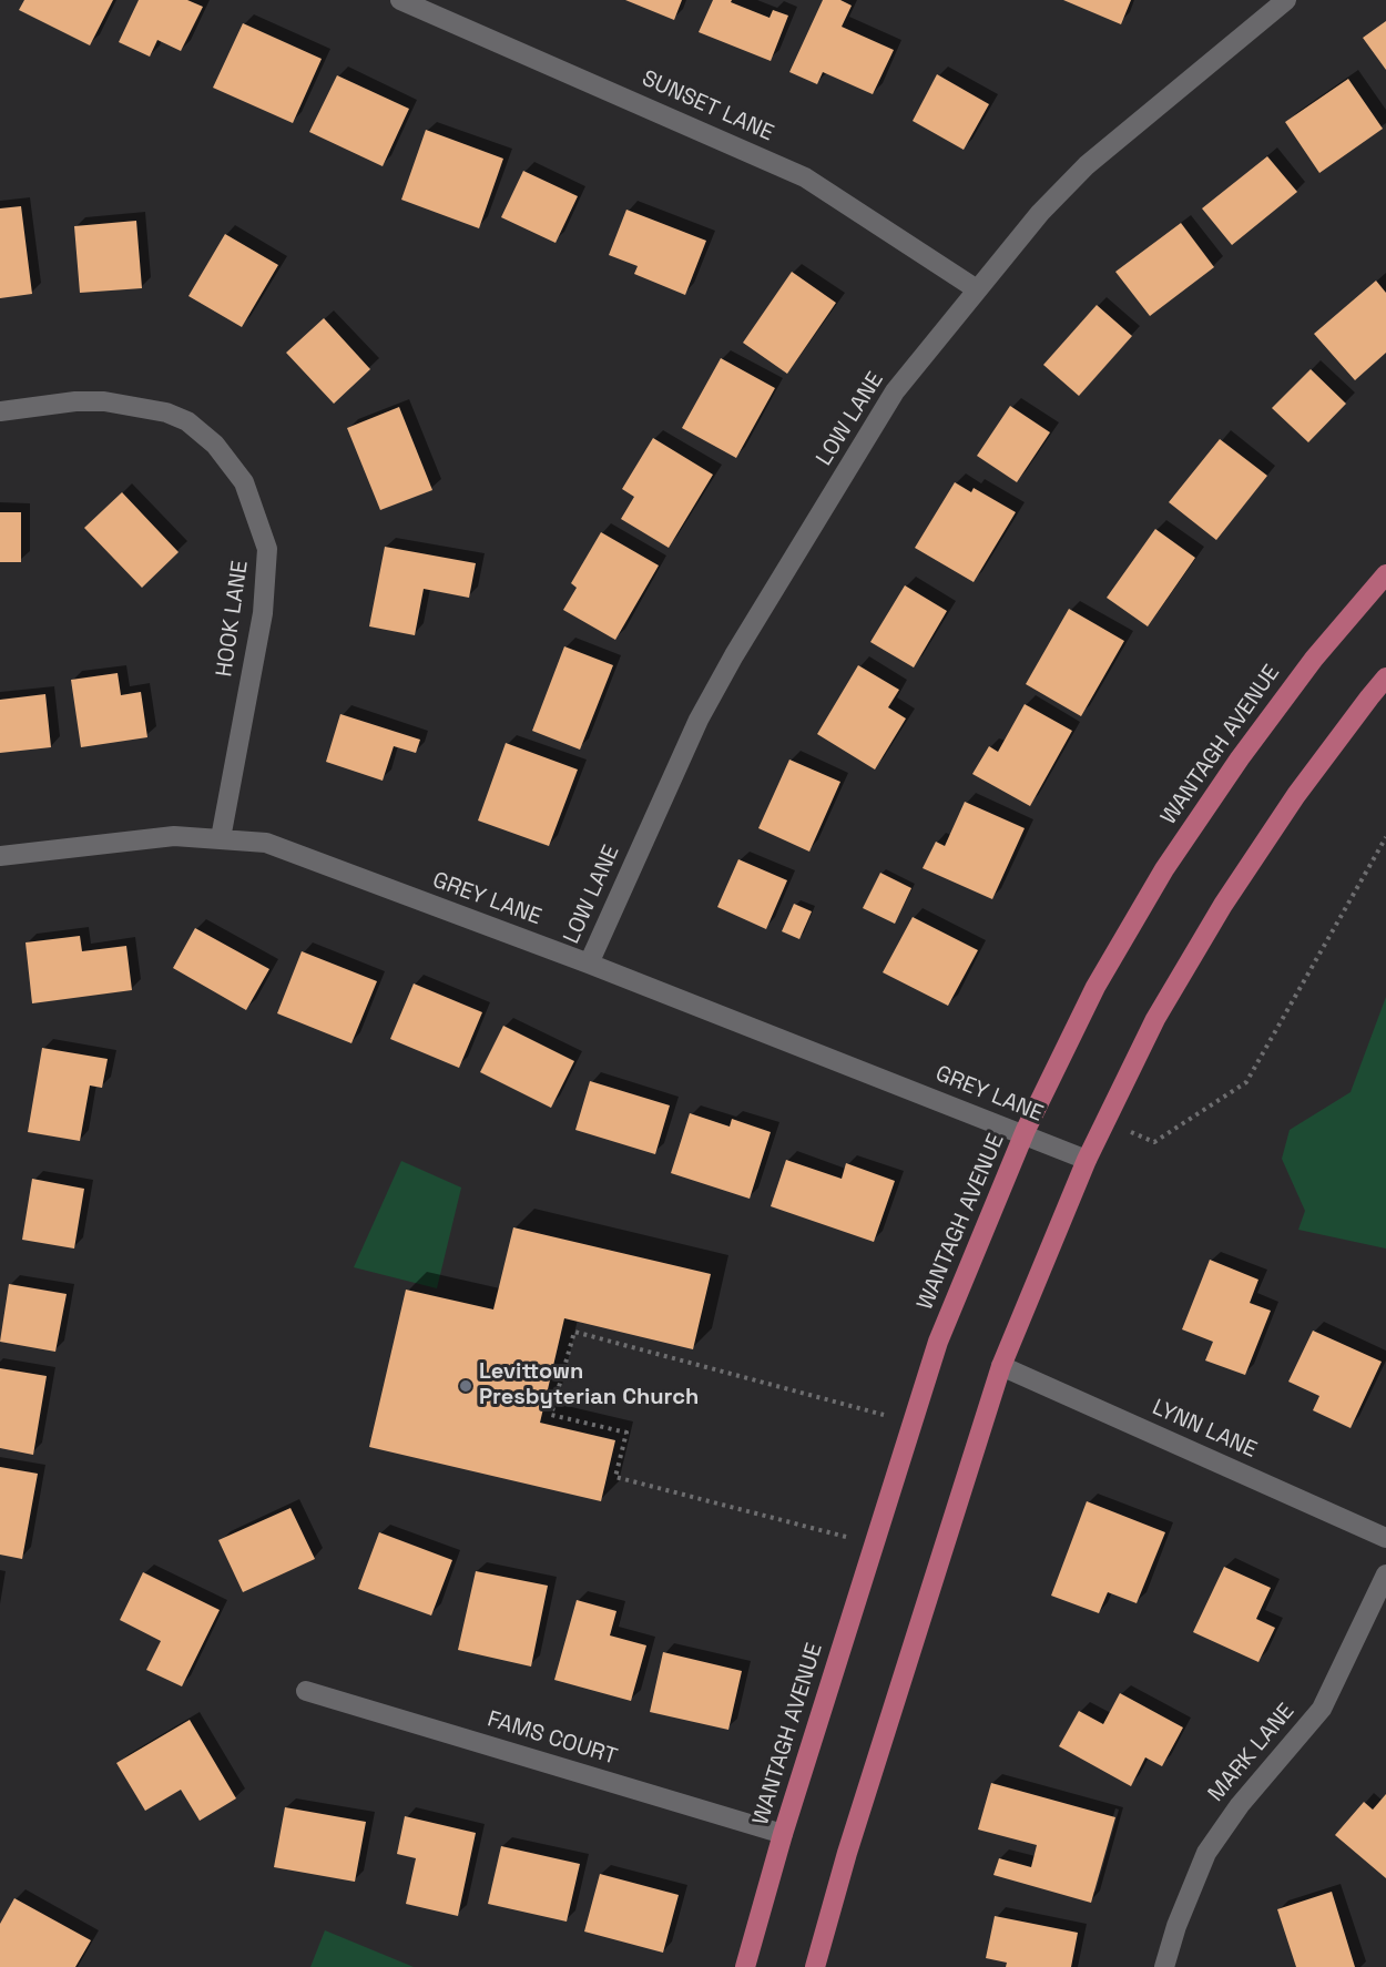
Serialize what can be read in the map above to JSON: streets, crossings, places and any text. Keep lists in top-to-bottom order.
{
  "streets": {
    "main road": ["WANTAGH AVENUE"],
    "street": [
      "SUNSET LANE",
      "LOW LANE",
      "HOOK LANE",
      "GREY LANE",
      "LYNN LANE",
      "FAMS COURT",
      "MARK LANE"
    ]
  },
  "crossings": [
    ["SUNSET LANE", "LOW LANE"],
    ["LOW LANE", "GREY LANE"],
    ["HOOK LANE", "GREY LANE"],
    ["WANTAGH AVENUE", "GREY LANE"],
    ["WANTAGH AVENUE", "FAMS COURT"]
  ],
  "places": ["Levittown Presbyterian Church"]
}
